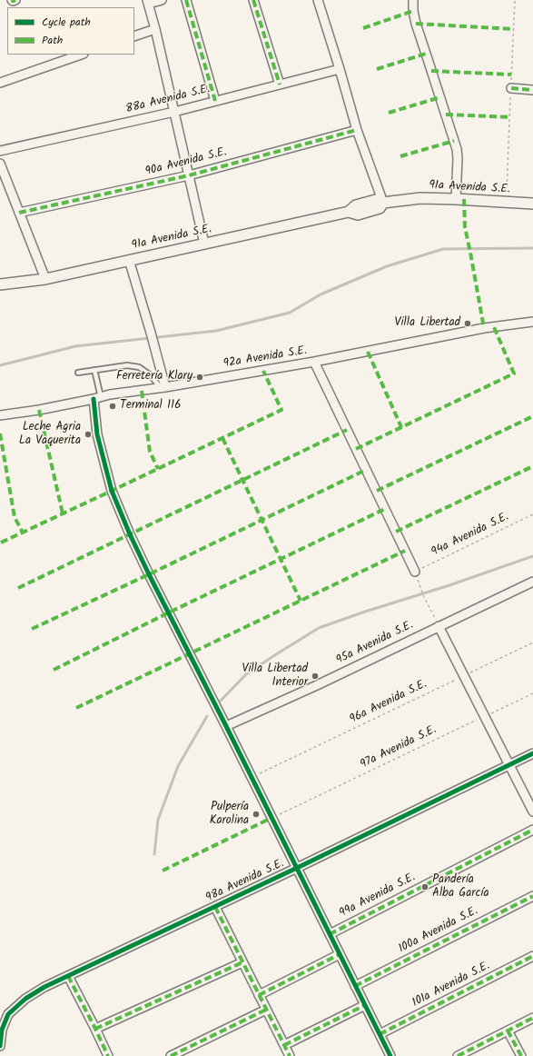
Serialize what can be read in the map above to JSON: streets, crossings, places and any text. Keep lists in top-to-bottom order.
{
  "streets": {
    "street": [
      "88a Avenida S.E.",
      "90a Avenida S.E.",
      "91a Avenida S.E.",
      "92a Avenida S.E.",
      "95a Avenida S.E.",
      "98a Avenida S.E.",
      "99a Avenida S.E.",
      "100a Avenida S.E.",
      "101a Avenida S.E."
    ],
    "path": ["94a Avenida S.E.", "96a Avenida S.E.", "97a Avenida S.E."]
  },
  "places": [
    "Villa Libertad",
    "Ferretería Klary",
    "Terminal 116",
    "Leche Agria La Vaquerita",
    "Villa Libertad Interior",
    "Pulpería Karolina",
    "Pandería Alba García"
  ],
  "legend": ["Cycle path", "Path"]
}
